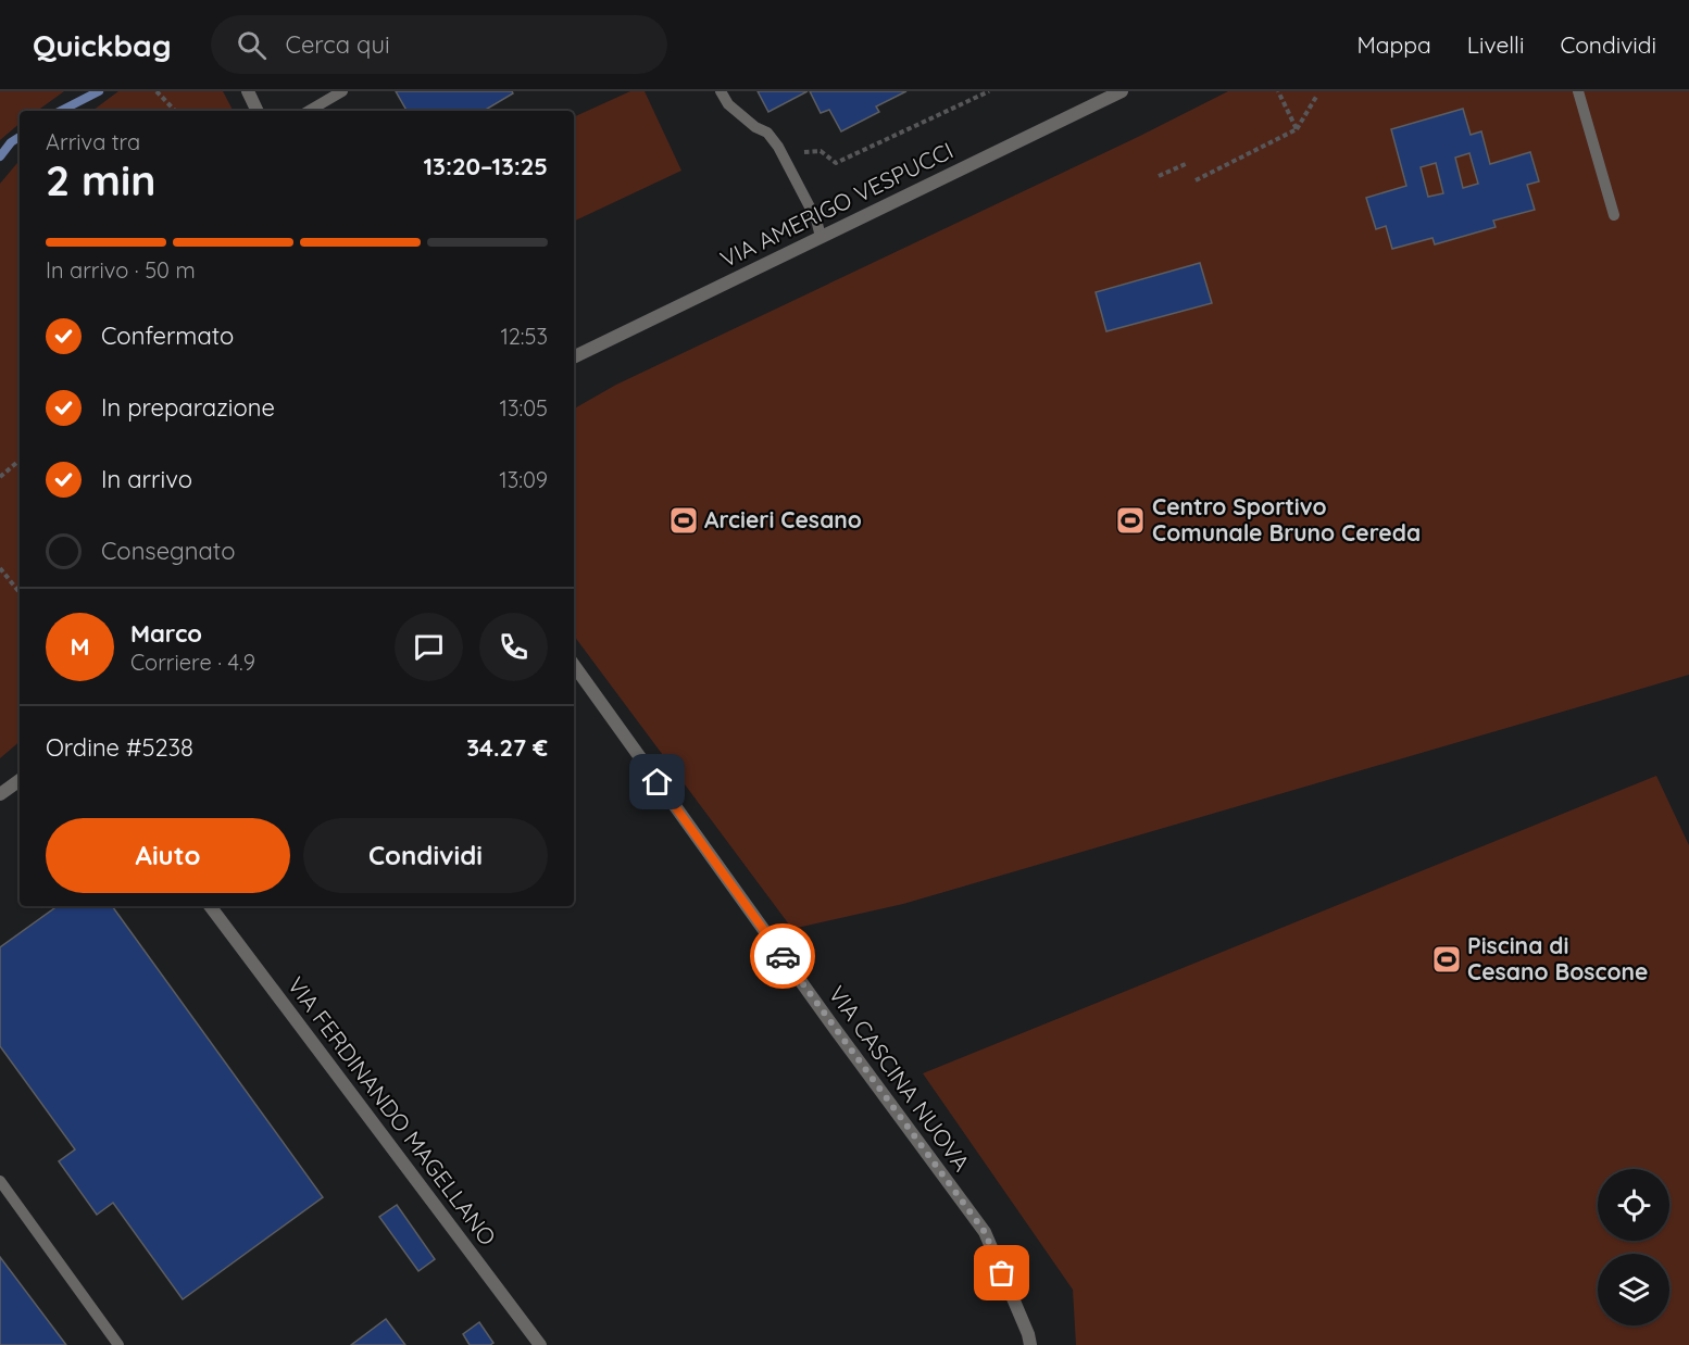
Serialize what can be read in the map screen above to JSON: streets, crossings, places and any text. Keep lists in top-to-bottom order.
{
  "streets": {
    "street": ["VIA AMERIGO VESPUCCI", "VIA CASCINA NUOVA", "VIA FERDINANDO MAGELLANO"]
  },
  "places": {
    "sports": ["Arcieri Cesano", "Centro Sportivo Comunale Bruno Cereda", "Piscina di Cesano Boscone"]
  },
  "page": {
    "header": "Quickbag",
    "search": "Cerca qui",
    "nav": ["Mappa", "Livelli", "Condividi"],
    "heading": ["2 min", "Arriva tra", "13:20–13:25"],
    "panel": [
      "Marco",
      "Corriere · 4.9",
      "Ordine #5238",
      "34.27 €"
    ],
    "bar": "In arrivo · 50 m",
    "list": [
      ["Confermato", "12:53"],
      ["In preparazione", "13:05"],
      ["In arrivo", "13:09"],
      "Consegnato"
    ],
    "round": "M",
    "buttons": ["Aiuto", "Condividi"]
  }
}
